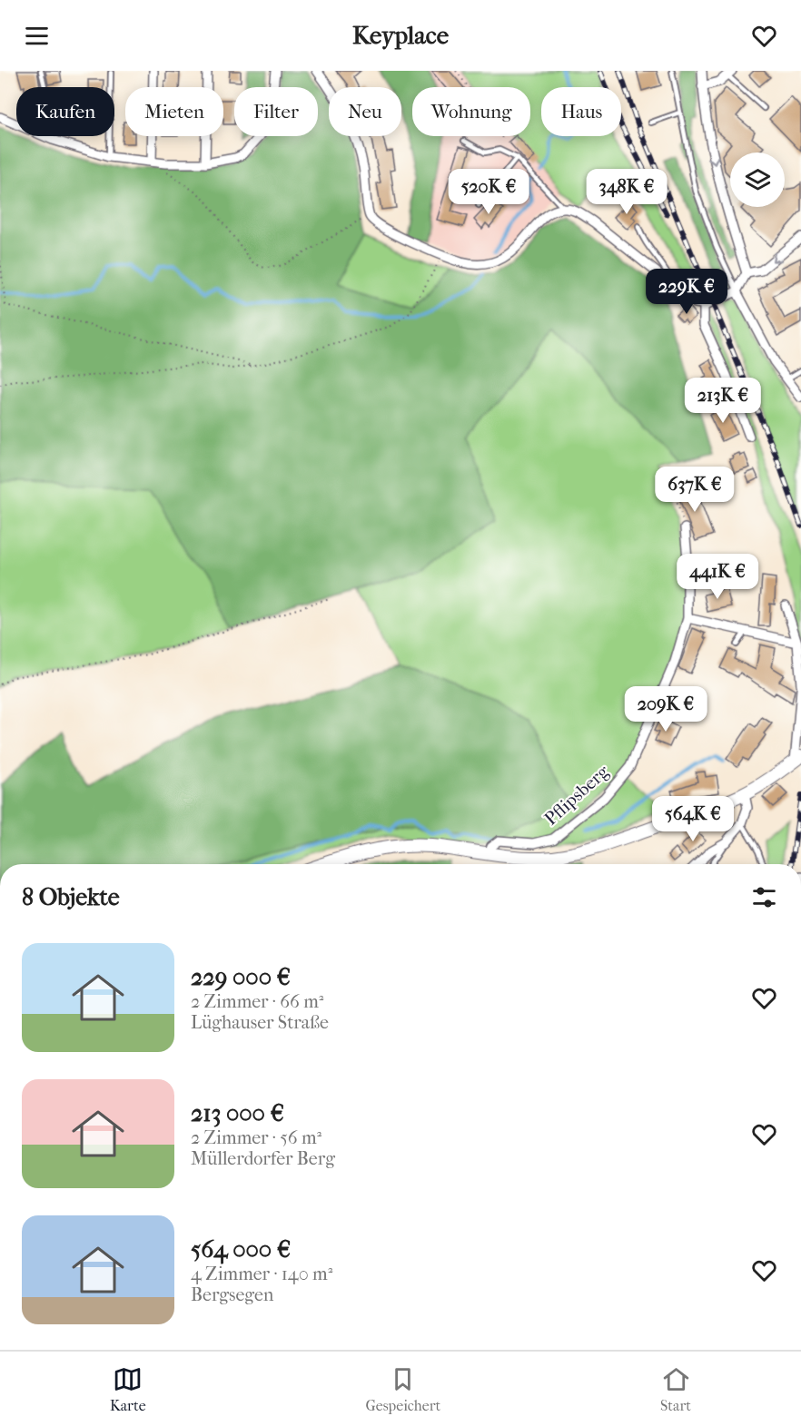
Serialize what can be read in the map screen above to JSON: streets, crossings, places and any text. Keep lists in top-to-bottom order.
{
  "streets": {
    "street": ["Pflipsberg"]
  },
  "page": {
    "header": "Keyplace",
    "chip": [
      "Kaufen",
      "Mieten",
      "Filter",
      "Neu",
      "Wohnung",
      "Haus"
    ],
    "price": [
      "520K €",
      "348K €",
      "229K €",
      "213K €",
      "637K €",
      "441K €",
      "209K €",
      "564K €"
    ],
    "heading": "8 Objekte",
    "list": [
      {
        "name": "229 000 €",
        "note": "2 Zimmer · 66 m² · Lüghauser Straße"
      },
      {
        "name": "213 000 €",
        "note": "2 Zimmer · 56 m² · Müllerdorfer Berg"
      },
      {
        "name": "564 000 €",
        "note": "4 Zimmer · 140 m² · Bergsegen"
      }
    ],
    "tabs": ["Karte", "Gespeichert", "Start"]
  }
}
